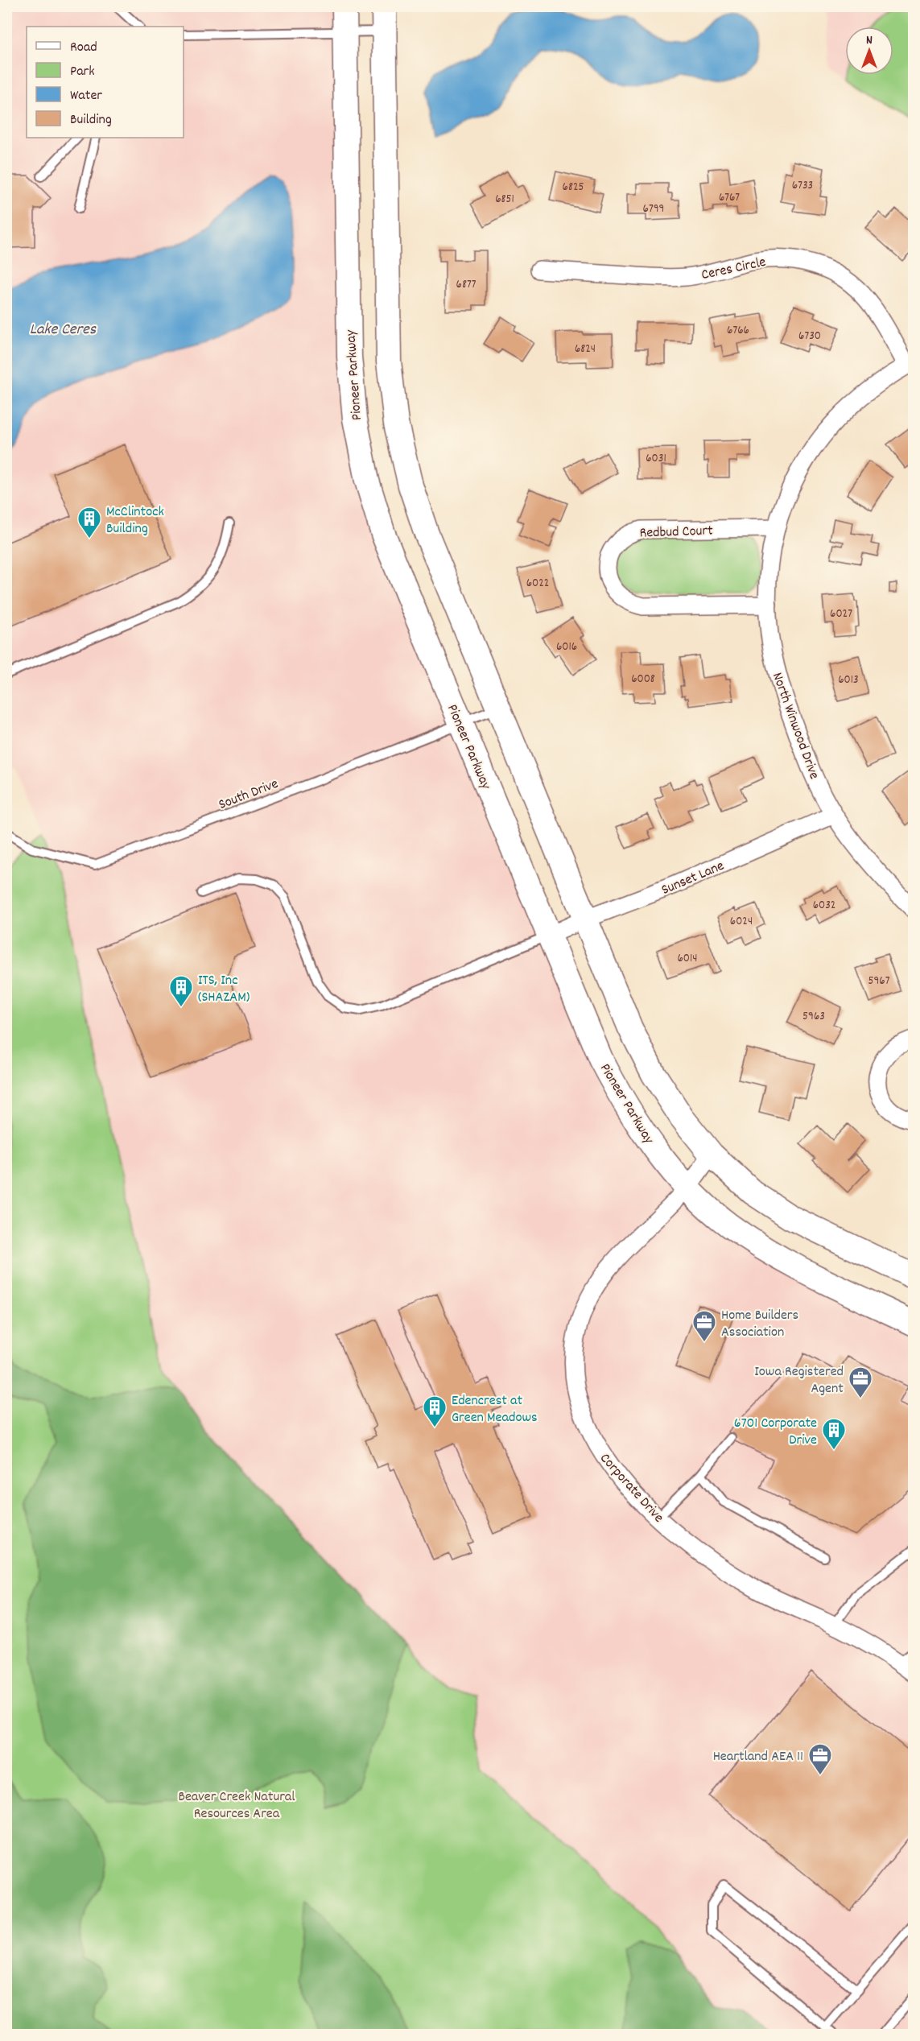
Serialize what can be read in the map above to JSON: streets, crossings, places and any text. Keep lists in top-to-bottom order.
{
  "streets": {
    "street": [
      "Ceres Circle",
      "Pioneer Parkway",
      "Redbud Court",
      "North Winwood Drive",
      "Sunset Lane",
      "Corporate Drive"
    ],
    "lane": ["South Drive"]
  },
  "crossings": [
    ["Ceres Circle", "North Winwood Drive"],
    ["Pioneer Parkway", "South Drive"],
    ["Pioneer Parkway", "Sunset Lane"],
    ["Pioneer Parkway", "Corporate Drive"],
    ["Redbud Court", "North Winwood Drive"],
    ["North Winwood Drive", "Sunset Lane"]
  ],
  "water": ["Lake Ceres"],
  "parks": ["Beaver Creek Natural Resources Area"],
  "places": {
    "building": [
      "McClintock Building",
      "ITS, Inc (SHAZAM)",
      "Edencrest at Green Meadows",
      "6701 Corporate Drive"
    ],
    "office": ["Home Builders Association", "Iowa Registered Agent", "Heartland AEA 11"]
  },
  "house_numbers": [
    "6733",
    "6825",
    "6767",
    "6851",
    "6799",
    "6877",
    "6766",
    "6730",
    "6824",
    "6031",
    "6022",
    "6027",
    "6016",
    "6008",
    "6013",
    "6032",
    "6024",
    "6014",
    "5967",
    "5963"
  ],
  "legend": [
    "Road",
    "Park",
    "Water",
    "Building"
  ],
  "north": "top"
}
